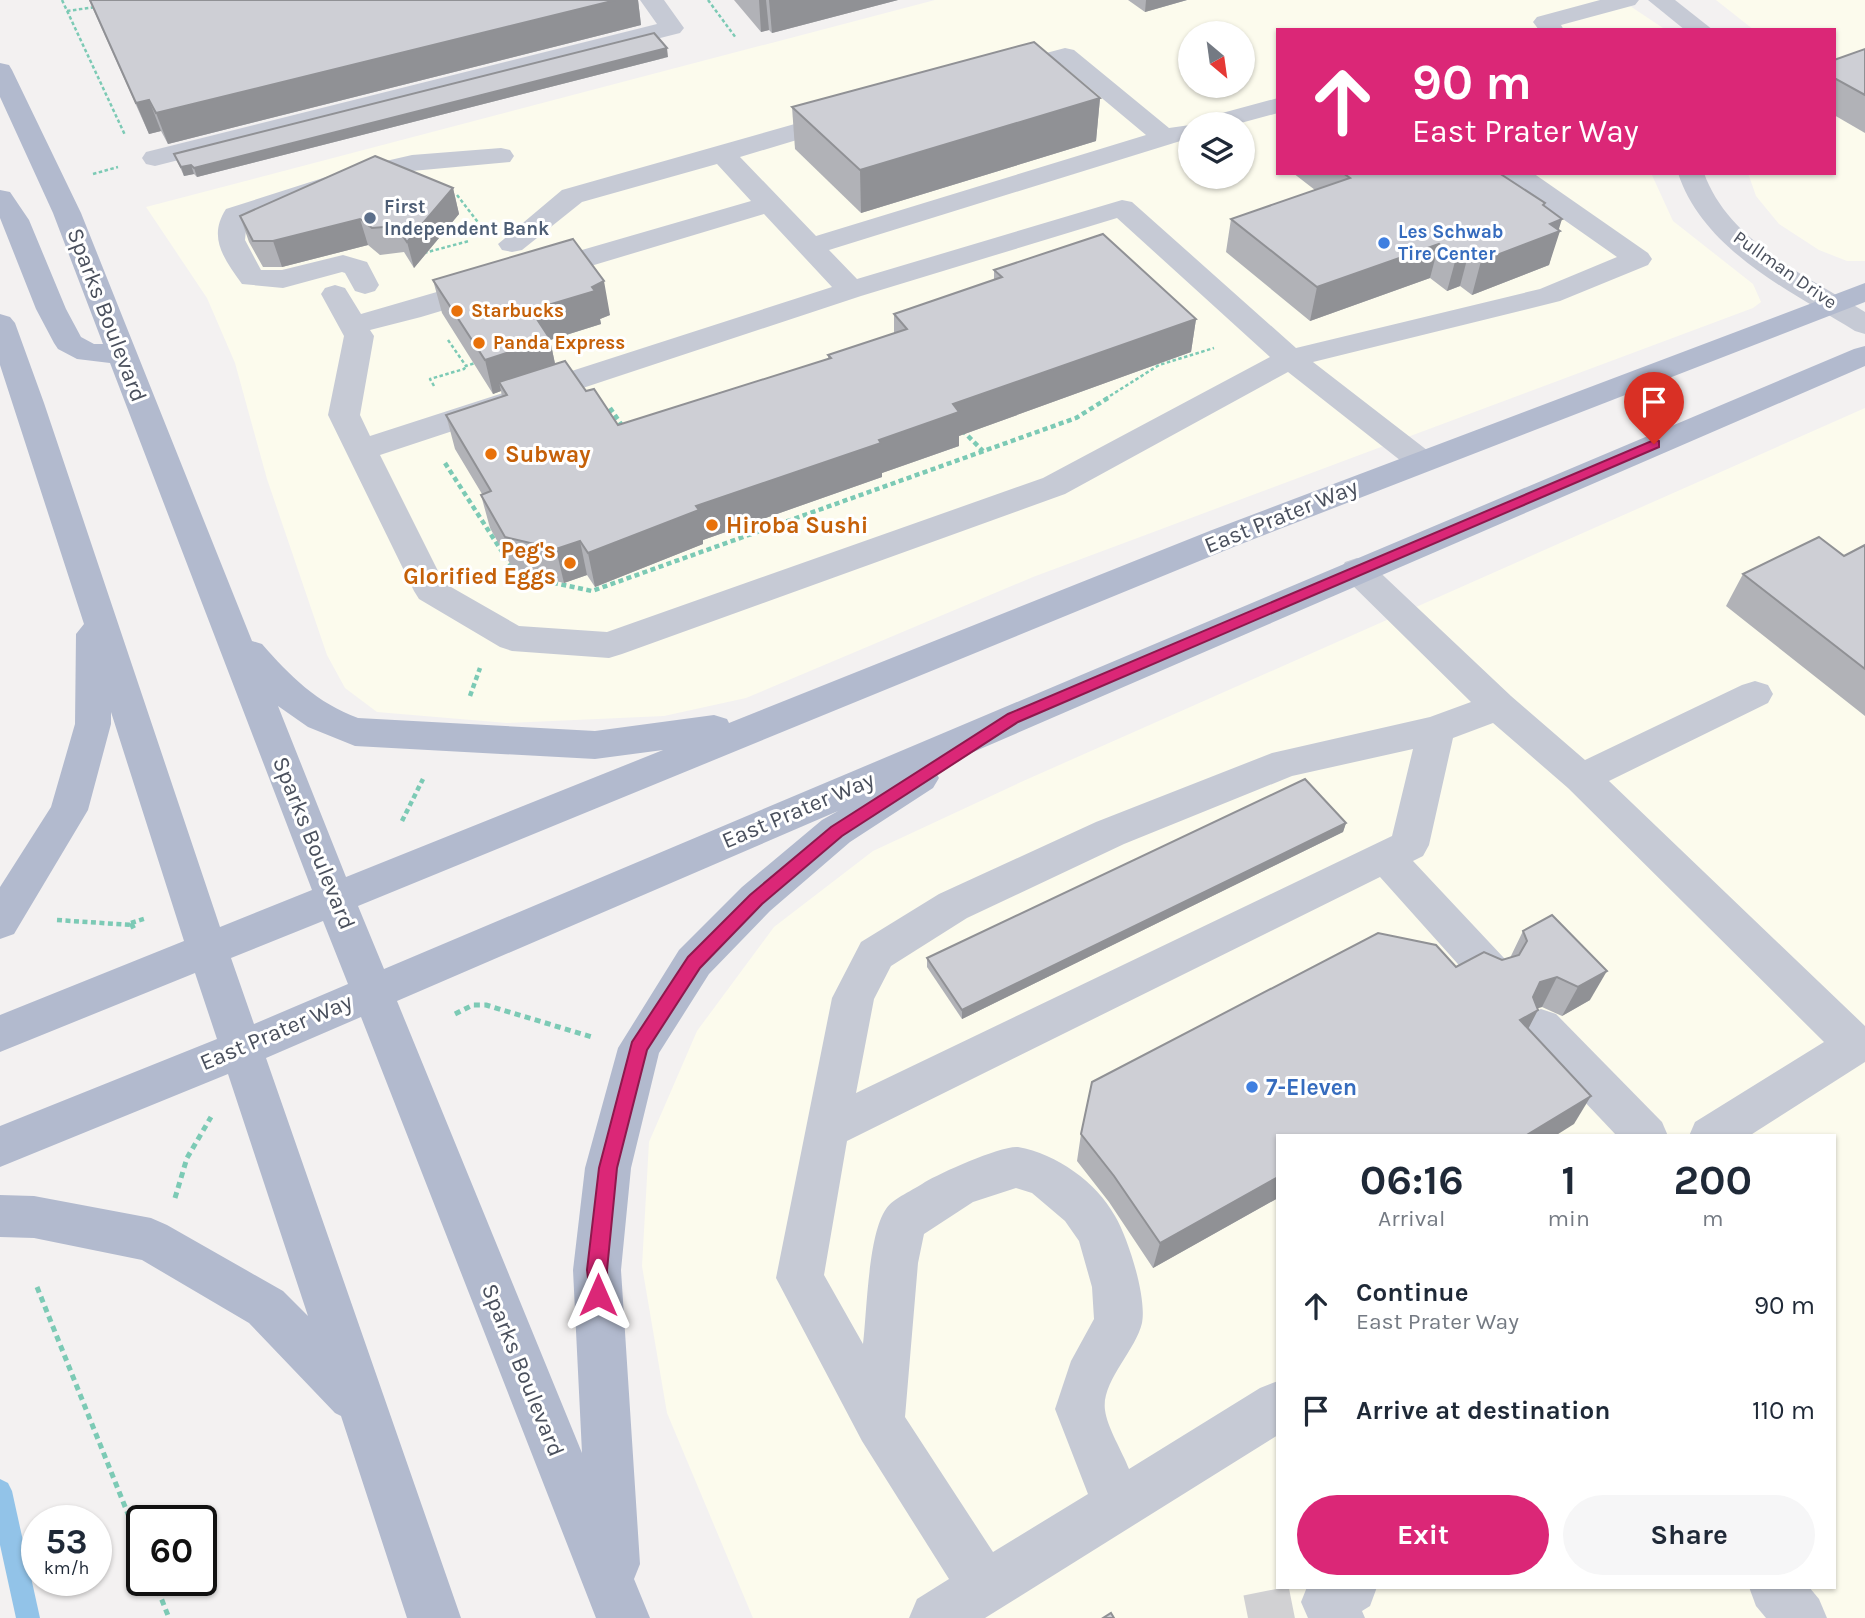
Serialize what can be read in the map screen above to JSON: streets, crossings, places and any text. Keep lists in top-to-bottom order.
{
  "streets": {
    "main road": ["Sparks Boulevard", "East Prater Way"],
    "street": ["Pullman Drive"]
  },
  "crossings": [
    ["Pullman Drive", "East Prater Way"],
    ["Sparks Boulevard", "East Prater Way"]
  ],
  "places": [
    "First Independent Bank",
    "Les Schwab Tire Center",
    "Starbucks",
    "Panda Express",
    "Subway",
    "Hiroba Sushi",
    "Peg's Glorified Eggs",
    "7-Eleven"
  ],
  "north": "bottom right",
  "page": {
    "turn": ["90 m", "East Prater Way"],
    "eta": [
      "06:16",
      "Arrival",
      "1",
      "min",
      "200",
      "m"
    ],
    "list": [
      {
        "name": "Continue",
        "note": "East Prater Way",
        "value": "90 m"
      },
      {
        "name": "Arrive at destination",
        "value": "110 m"
      }
    ],
    "buttons": ["Exit", "Share"],
    "speed": "53 km/h",
    "limit": "60"
  }
}
